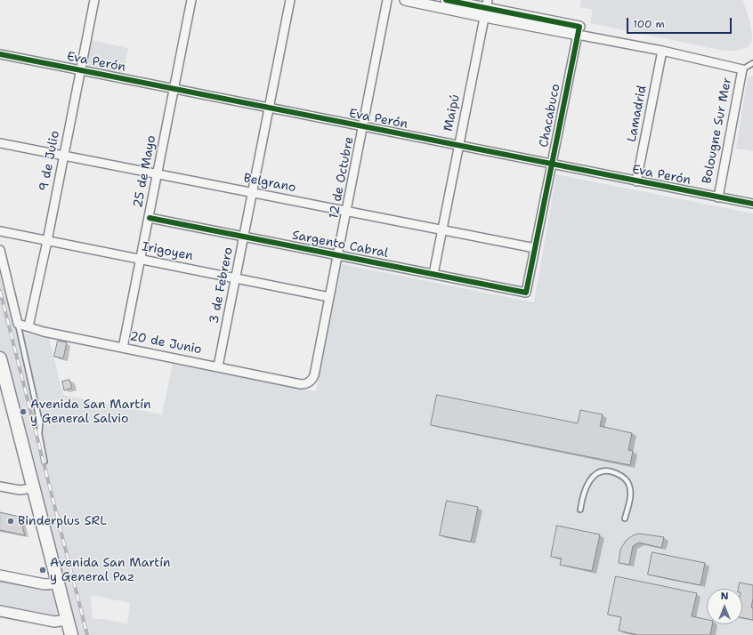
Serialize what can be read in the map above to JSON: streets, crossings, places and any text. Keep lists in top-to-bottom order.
{
  "streets": {
    "street": [
      "Eva Perón",
      "Maipú",
      "Lamadrid",
      "Chacabuco",
      "Bolougne Sur Mer",
      "9 de Julio",
      "25 de Mayo",
      "12 de Octubre",
      "Belgrano",
      "Sargento Cabral",
      "Irigoyen",
      "3 de Febrero",
      "20 de Junio"
    ]
  },
  "crossings": [
    ["Eva Perón", "Maipú"],
    ["Eva Perón", "Lamadrid"],
    ["Eva Perón", "Chacabuco"],
    ["Eva Perón", "Bolougne Sur Mer"],
    ["Eva Perón", "9 de Julio"],
    ["Eva Perón", "25 de Mayo"],
    ["Eva Perón", "12 de Octubre"],
    ["Eva Perón", "3 de Febrero"],
    ["Maipú", "Belgrano"],
    ["Maipú", "Sargento Cabral"],
    ["Chacabuco", "Belgrano"],
    ["Chacabuco", "Sargento Cabral"],
    ["9 de Julio", "Belgrano"],
    ["9 de Julio", "Irigoyen"],
    ["9 de Julio", "20 de Junio"],
    ["25 de Mayo", "Belgrano"],
    ["25 de Mayo", "Sargento Cabral"],
    ["25 de Mayo", "Irigoyen"],
    ["25 de Mayo", "20 de Junio"],
    ["12 de Octubre", "Belgrano"],
    ["12 de Octubre", "Sargento Cabral"],
    ["12 de Octubre", "Irigoyen"],
    ["12 de Octubre", "20 de Junio"],
    ["Belgrano", "3 de Febrero"],
    ["Sargento Cabral", "3 de Febrero"],
    ["Irigoyen", "3 de Febrero"],
    ["3 de Febrero", "20 de Junio"]
  ],
  "places": ["Avenida San Martín y General Salvio", "Binderplus SRL", "Avenida San Martín y General Paz"],
  "scale_bar": "100 m",
  "north": "top"
}
